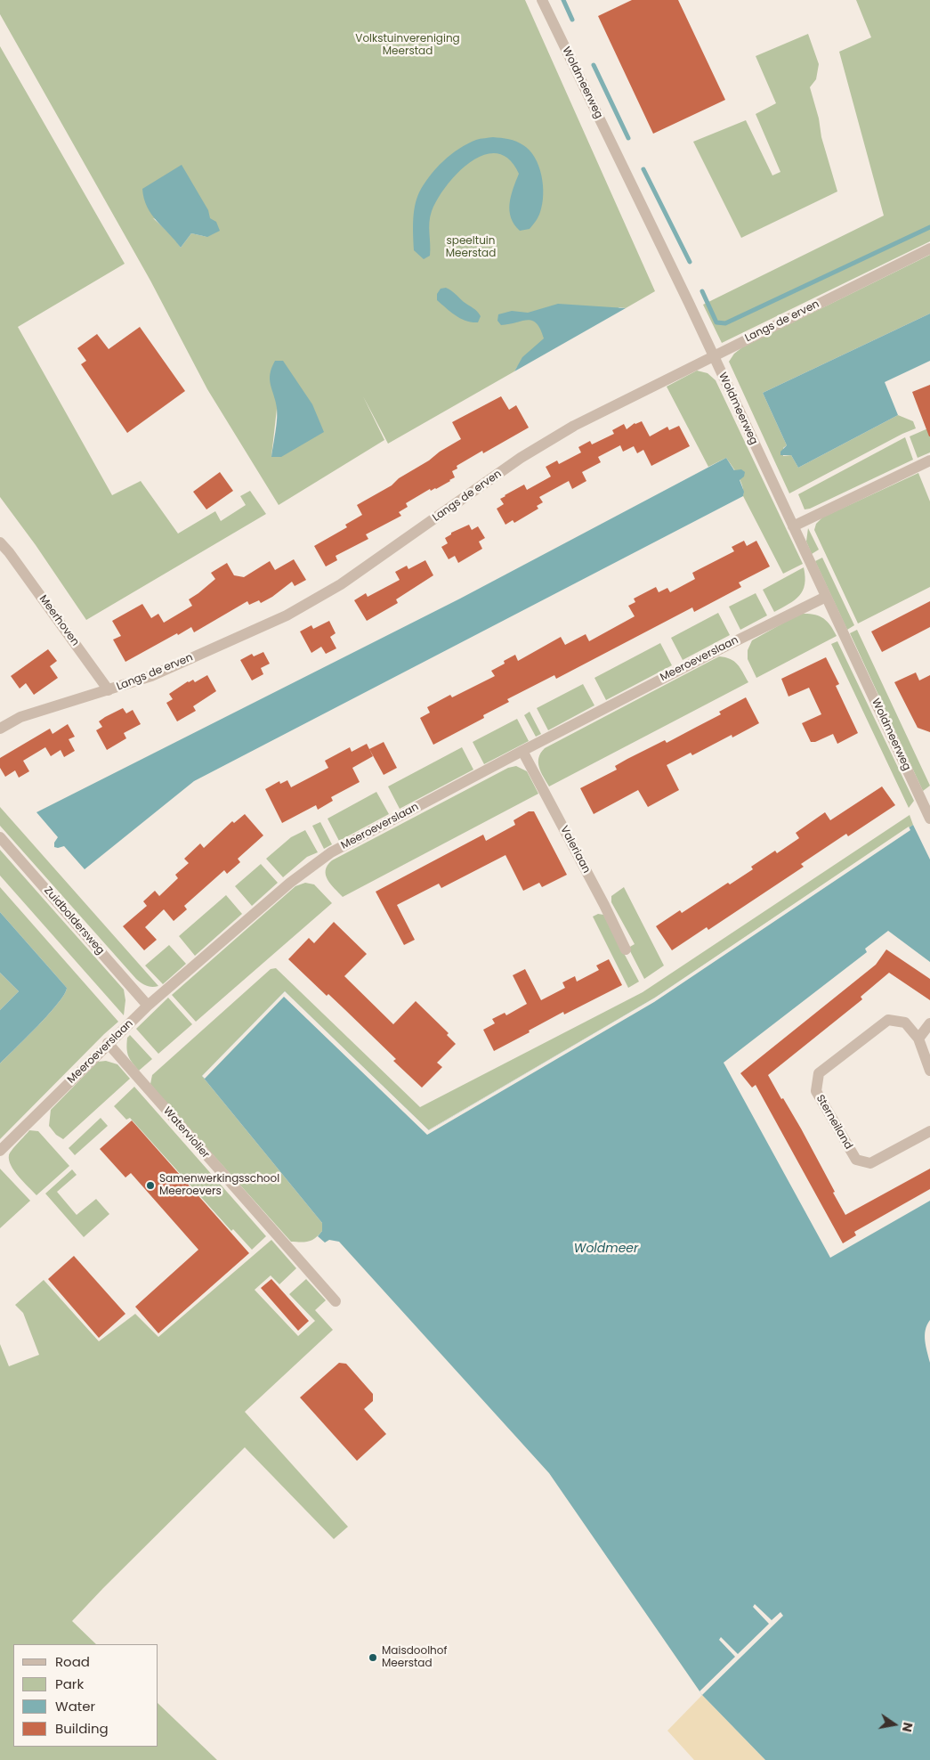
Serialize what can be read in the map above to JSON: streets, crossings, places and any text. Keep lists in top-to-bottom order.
{
  "streets": {
    "street": [
      "Woldmeerweg",
      "Langs de erven",
      "Meerhoven",
      "Meeroeverslaan",
      "Valeriaan",
      "Zuidboldersweg",
      "Sterneiland",
      "Waterviolier"
    ]
  },
  "crossings": [
    ["Woldmeerweg", "Langs de erven"],
    ["Woldmeerweg", "Meeroeverslaan"],
    ["Langs de erven", "Meerhoven"],
    ["Meeroeverslaan", "Valeriaan"],
    ["Meeroeverslaan", "Zuidboldersweg"],
    ["Meeroeverslaan", "Waterviolier"]
  ],
  "water": ["Woldmeer"],
  "parks": ["Volkstuinvereniging Meerstad", "speeltuin Meerstad"],
  "places": ["Samenwerkingsschool Meeroevers", "Maisdoolhof Meerstad"],
  "legend": [
    "Road",
    "Park",
    "Water",
    "Building"
  ],
  "north": "right"
}
